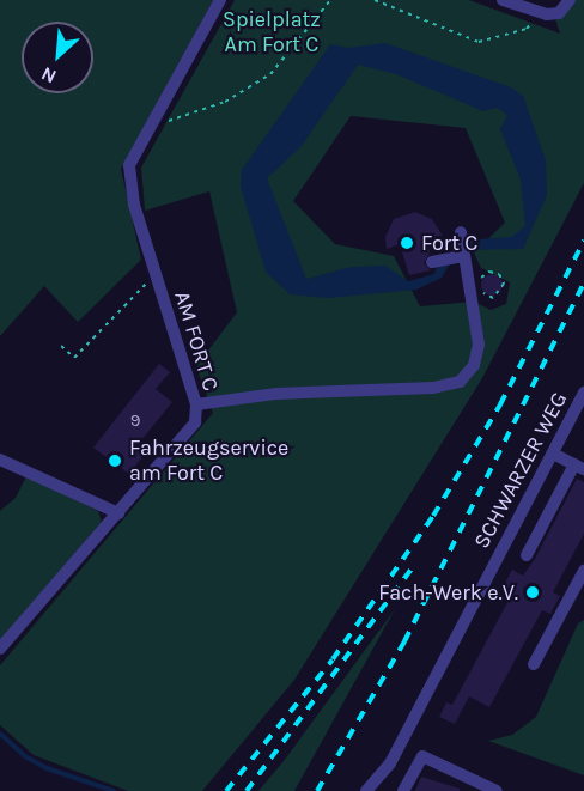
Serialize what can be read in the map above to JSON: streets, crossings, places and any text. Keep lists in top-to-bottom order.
{
  "streets": {
    "street": ["AM FORT C", "SCHWARZER WEG"]
  },
  "parks": ["Spielplatz Am Fort C"],
  "places": ["Fort C", "Fahrzeugservice am Fort C", "Fach-Werk e.V."],
  "house_numbers": ["9"],
  "north": "bottom left"
}
